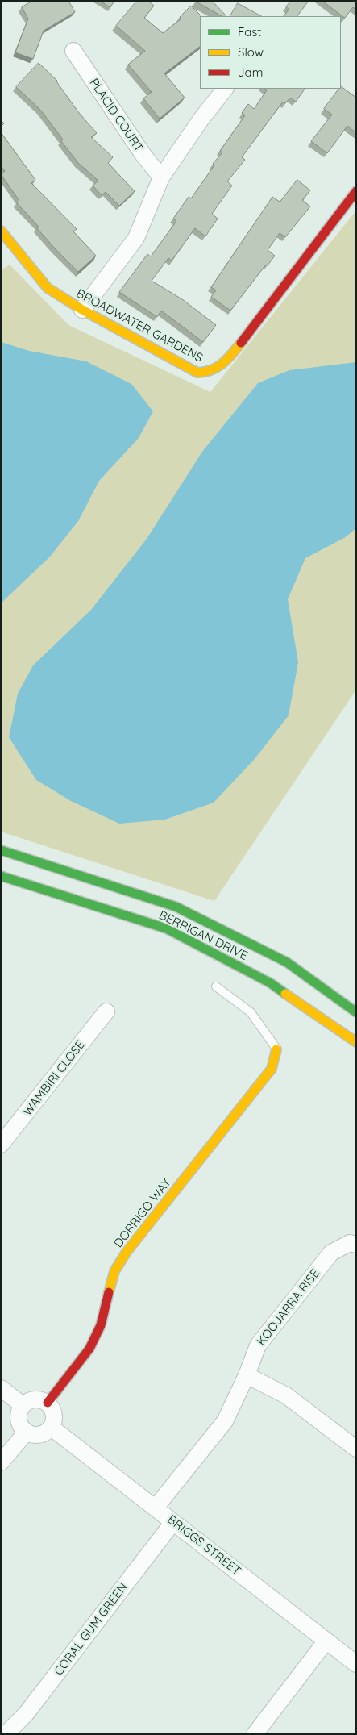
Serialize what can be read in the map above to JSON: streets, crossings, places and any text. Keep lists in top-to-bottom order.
{
  "streets": {
    "street": [
      "PLACID COURT",
      "BROADWATER GARDENS",
      "BERRIGAN DRIVE",
      "WAMBIRI CLOSE",
      "DORRIGO WAY",
      "KOOJARRA RISE",
      "BRIGGS STREET",
      "CORAL GUM GREEN"
    ]
  },
  "crossings": [
    ["DORRIGO WAY", "BRIGGS STREET"],
    ["KOOJARRA RISE", "BRIGGS STREET"],
    ["BRIGGS STREET", "CORAL GUM GREEN"]
  ],
  "legend": ["Fast", "Slow", "Jam"]
}
